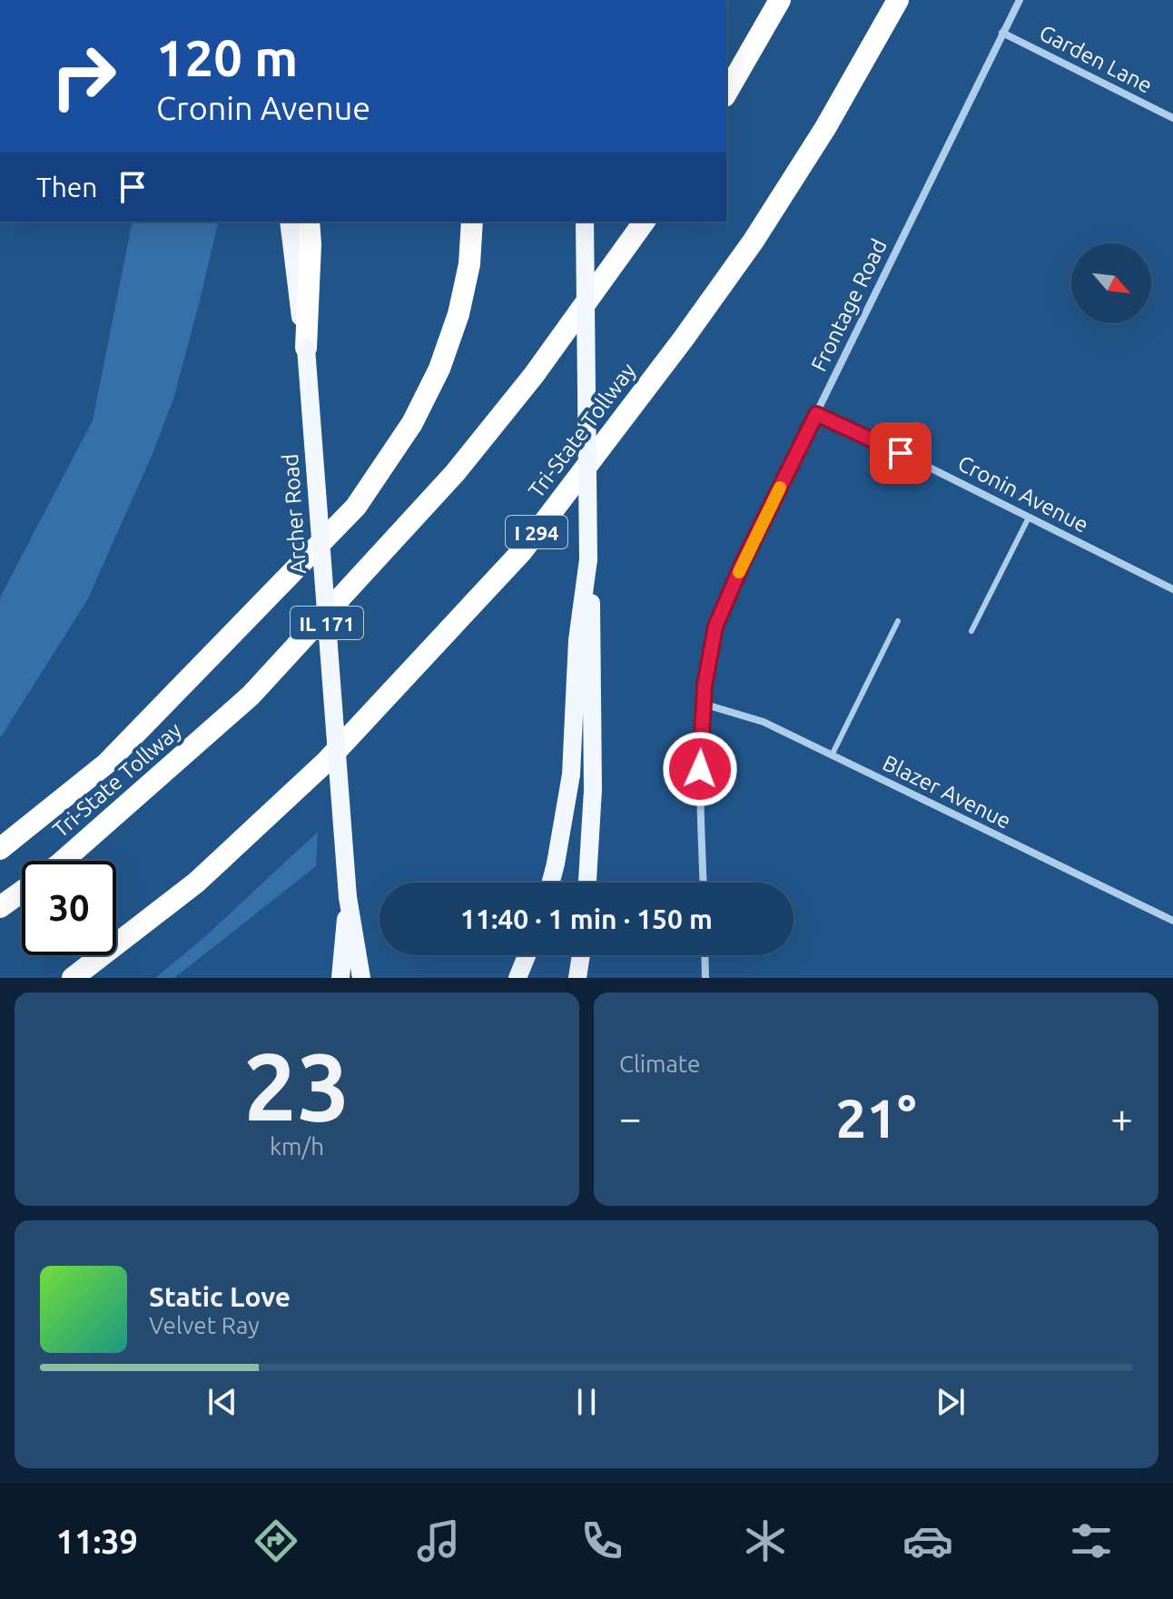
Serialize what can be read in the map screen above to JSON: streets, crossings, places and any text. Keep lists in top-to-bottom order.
{
  "streets": {
    "highway": ["Tri-State Tollway", "I 294"],
    "main road": ["Archer Road", "IL 171"],
    "street": [
      "Garden Lane",
      "Frontage Road",
      "Cronin Avenue",
      "Blazer Avenue"
    ]
  },
  "crossings": [
    ["Garden Lane", "Frontage Road"],
    ["Frontage Road", "Cronin Avenue"],
    ["Frontage Road", "Blazer Avenue"]
  ],
  "north": "bottom right",
  "page": {
    "turn": ["120 m", "Cronin Avenue"],
    "then": "Then",
    "limit": "30",
    "trip": "11:40 · 1 min · 150 m",
    "tile": [
      ["23", "km/h"],
      "Climate"
    ],
    "heat": ["−", "21°", "+"],
    "song": ["Static Love", "Velvet Ray"],
    "tabs": "11:39"
  }
}
